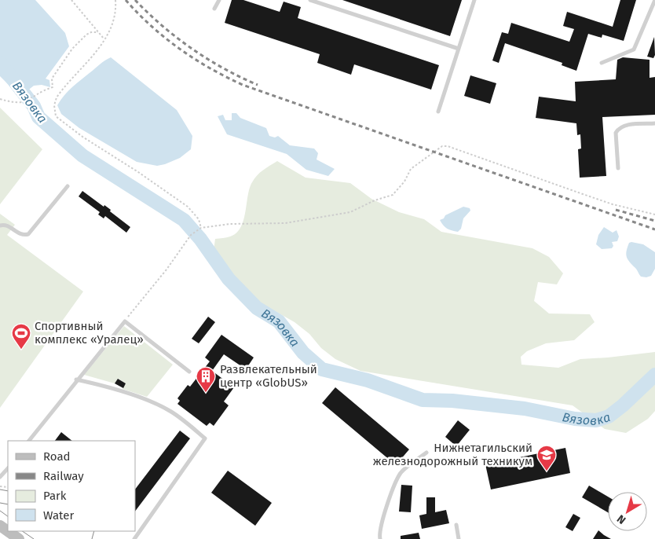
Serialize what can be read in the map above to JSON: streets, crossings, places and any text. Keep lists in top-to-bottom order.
{
  "water": ["Вязовка"],
  "places": {
    "sports": ["Спортивный комплекс «Уралец»"],
    "building": ["Развлекательный центр «GlobUS»"],
    "school or university": ["Нижнетагильский железнодорожный техникум"]
  },
  "legend": [
    "Road",
    "Railway",
    "Park",
    "Water"
  ],
  "north": "bottom left"
}
